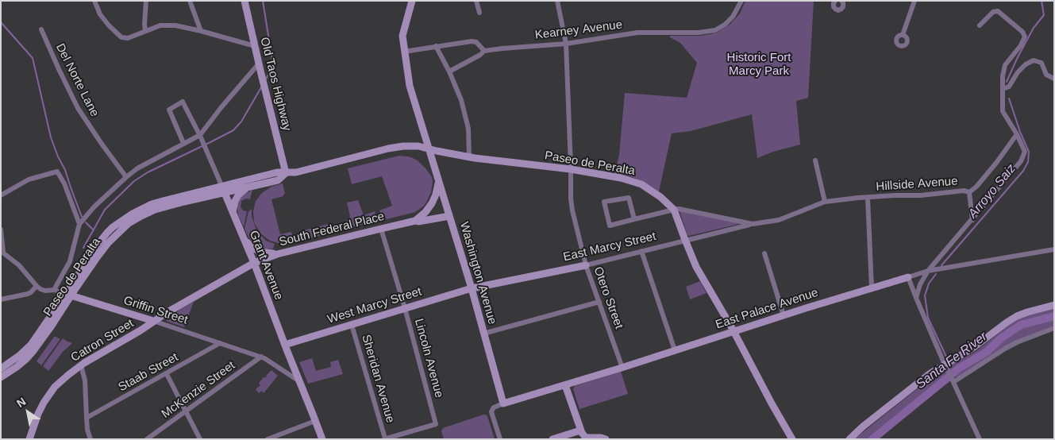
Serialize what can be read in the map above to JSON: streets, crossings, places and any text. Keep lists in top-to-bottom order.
{
  "streets": {
    "street": [
      "Kearney Avenue",
      "Del Norte Lane",
      "Old Taos Highway",
      "Paseo de Peralta",
      "Hillside Avenue",
      "South Federal Place",
      "East Marcy Street",
      "Grant Avenue",
      "Washington Avenue",
      "Otero Street",
      "West Marcy Street",
      "East Palace Avenue",
      "Griffin Street",
      "Catron Street",
      "Lincoln Avenue",
      "Staab Street",
      "Sheridan Avenue",
      "McKenzie Street"
    ]
  },
  "crossings": [
    ["Kearney Avenue", "Otero Street"],
    ["Old Taos Highway", "Paseo de Peralta"],
    ["Paseo de Peralta", "Hillside Avenue"],
    ["Paseo de Peralta", "East Marcy Street"],
    ["Paseo de Peralta", "Grant Avenue"],
    ["Paseo de Peralta", "Washington Avenue"],
    ["Paseo de Peralta", "Otero Street"],
    ["Paseo de Peralta", "East Palace Avenue"],
    ["Paseo de Peralta", "Griffin Street"],
    ["Hillside Avenue", "East Marcy Street"],
    ["South Federal Place", "Grant Avenue"],
    ["South Federal Place", "Washington Avenue"],
    ["South Federal Place", "Catron Street"],
    ["South Federal Place", "Lincoln Avenue"],
    ["East Marcy Street", "Washington Avenue"],
    ["East Marcy Street", "Otero Street"],
    ["East Marcy Street", "West Marcy Street"],
    ["Grant Avenue", "West Marcy Street"],
    ["Grant Avenue", "Griffin Street"],
    ["Grant Avenue", "Catron Street"],
    ["Washington Avenue", "West Marcy Street"],
    ["Washington Avenue", "East Palace Avenue"],
    ["Otero Street", "East Palace Avenue"],
    ["West Marcy Street", "Lincoln Avenue"],
    ["West Marcy Street", "Sheridan Avenue"],
    ["Griffin Street", "Catron Street"],
    ["Griffin Street", "Staab Street"],
    ["Griffin Street", "McKenzie Street"],
    ["Lincoln Avenue", "Sheridan Avenue"]
  ],
  "water": ["Arroyo Saiz", "Santa Fe River"],
  "parks": ["Historic Fort Marcy Park"],
  "north": "top left"
}
